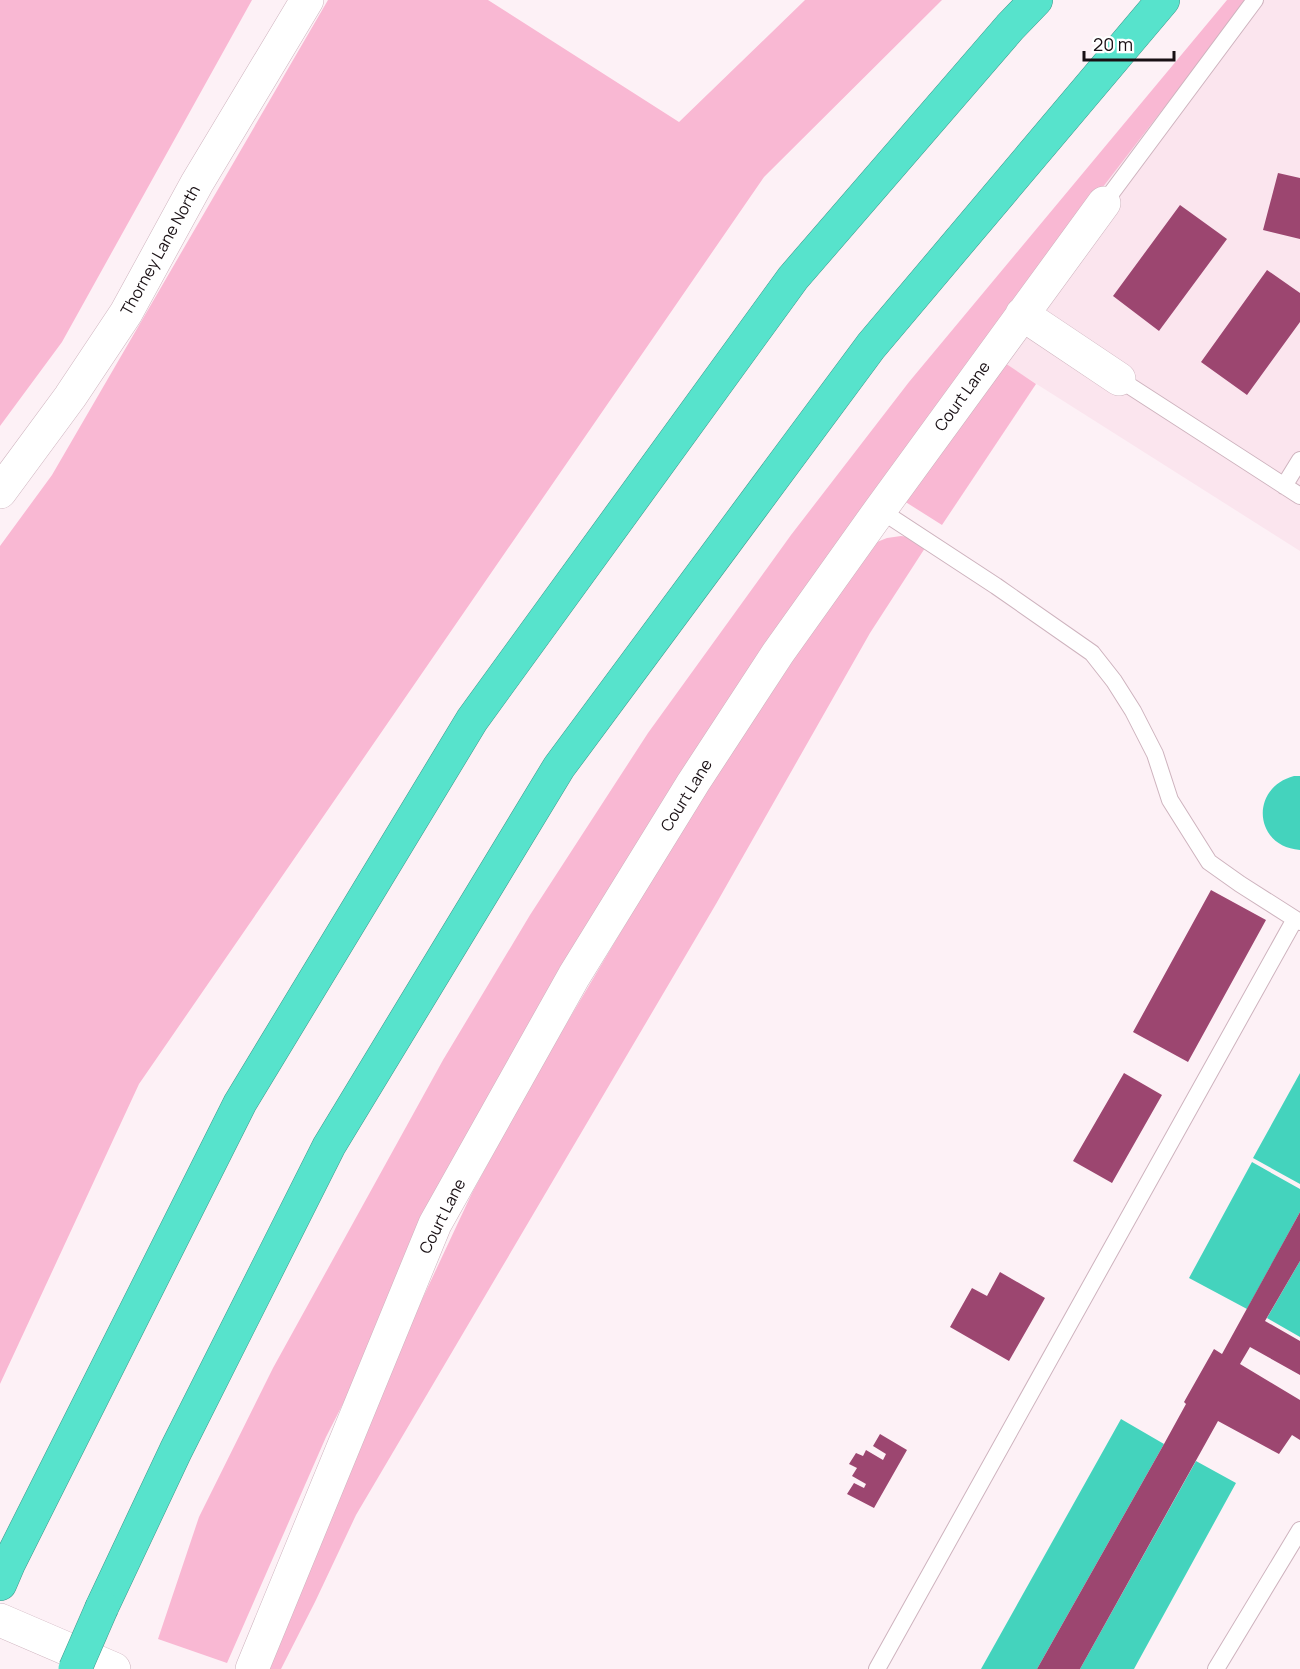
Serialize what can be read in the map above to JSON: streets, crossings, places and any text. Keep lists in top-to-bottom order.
{
  "streets": {
    "street": ["Thorney Lane North", "Court Lane"]
  },
  "scale_bar": "20 m"
}
